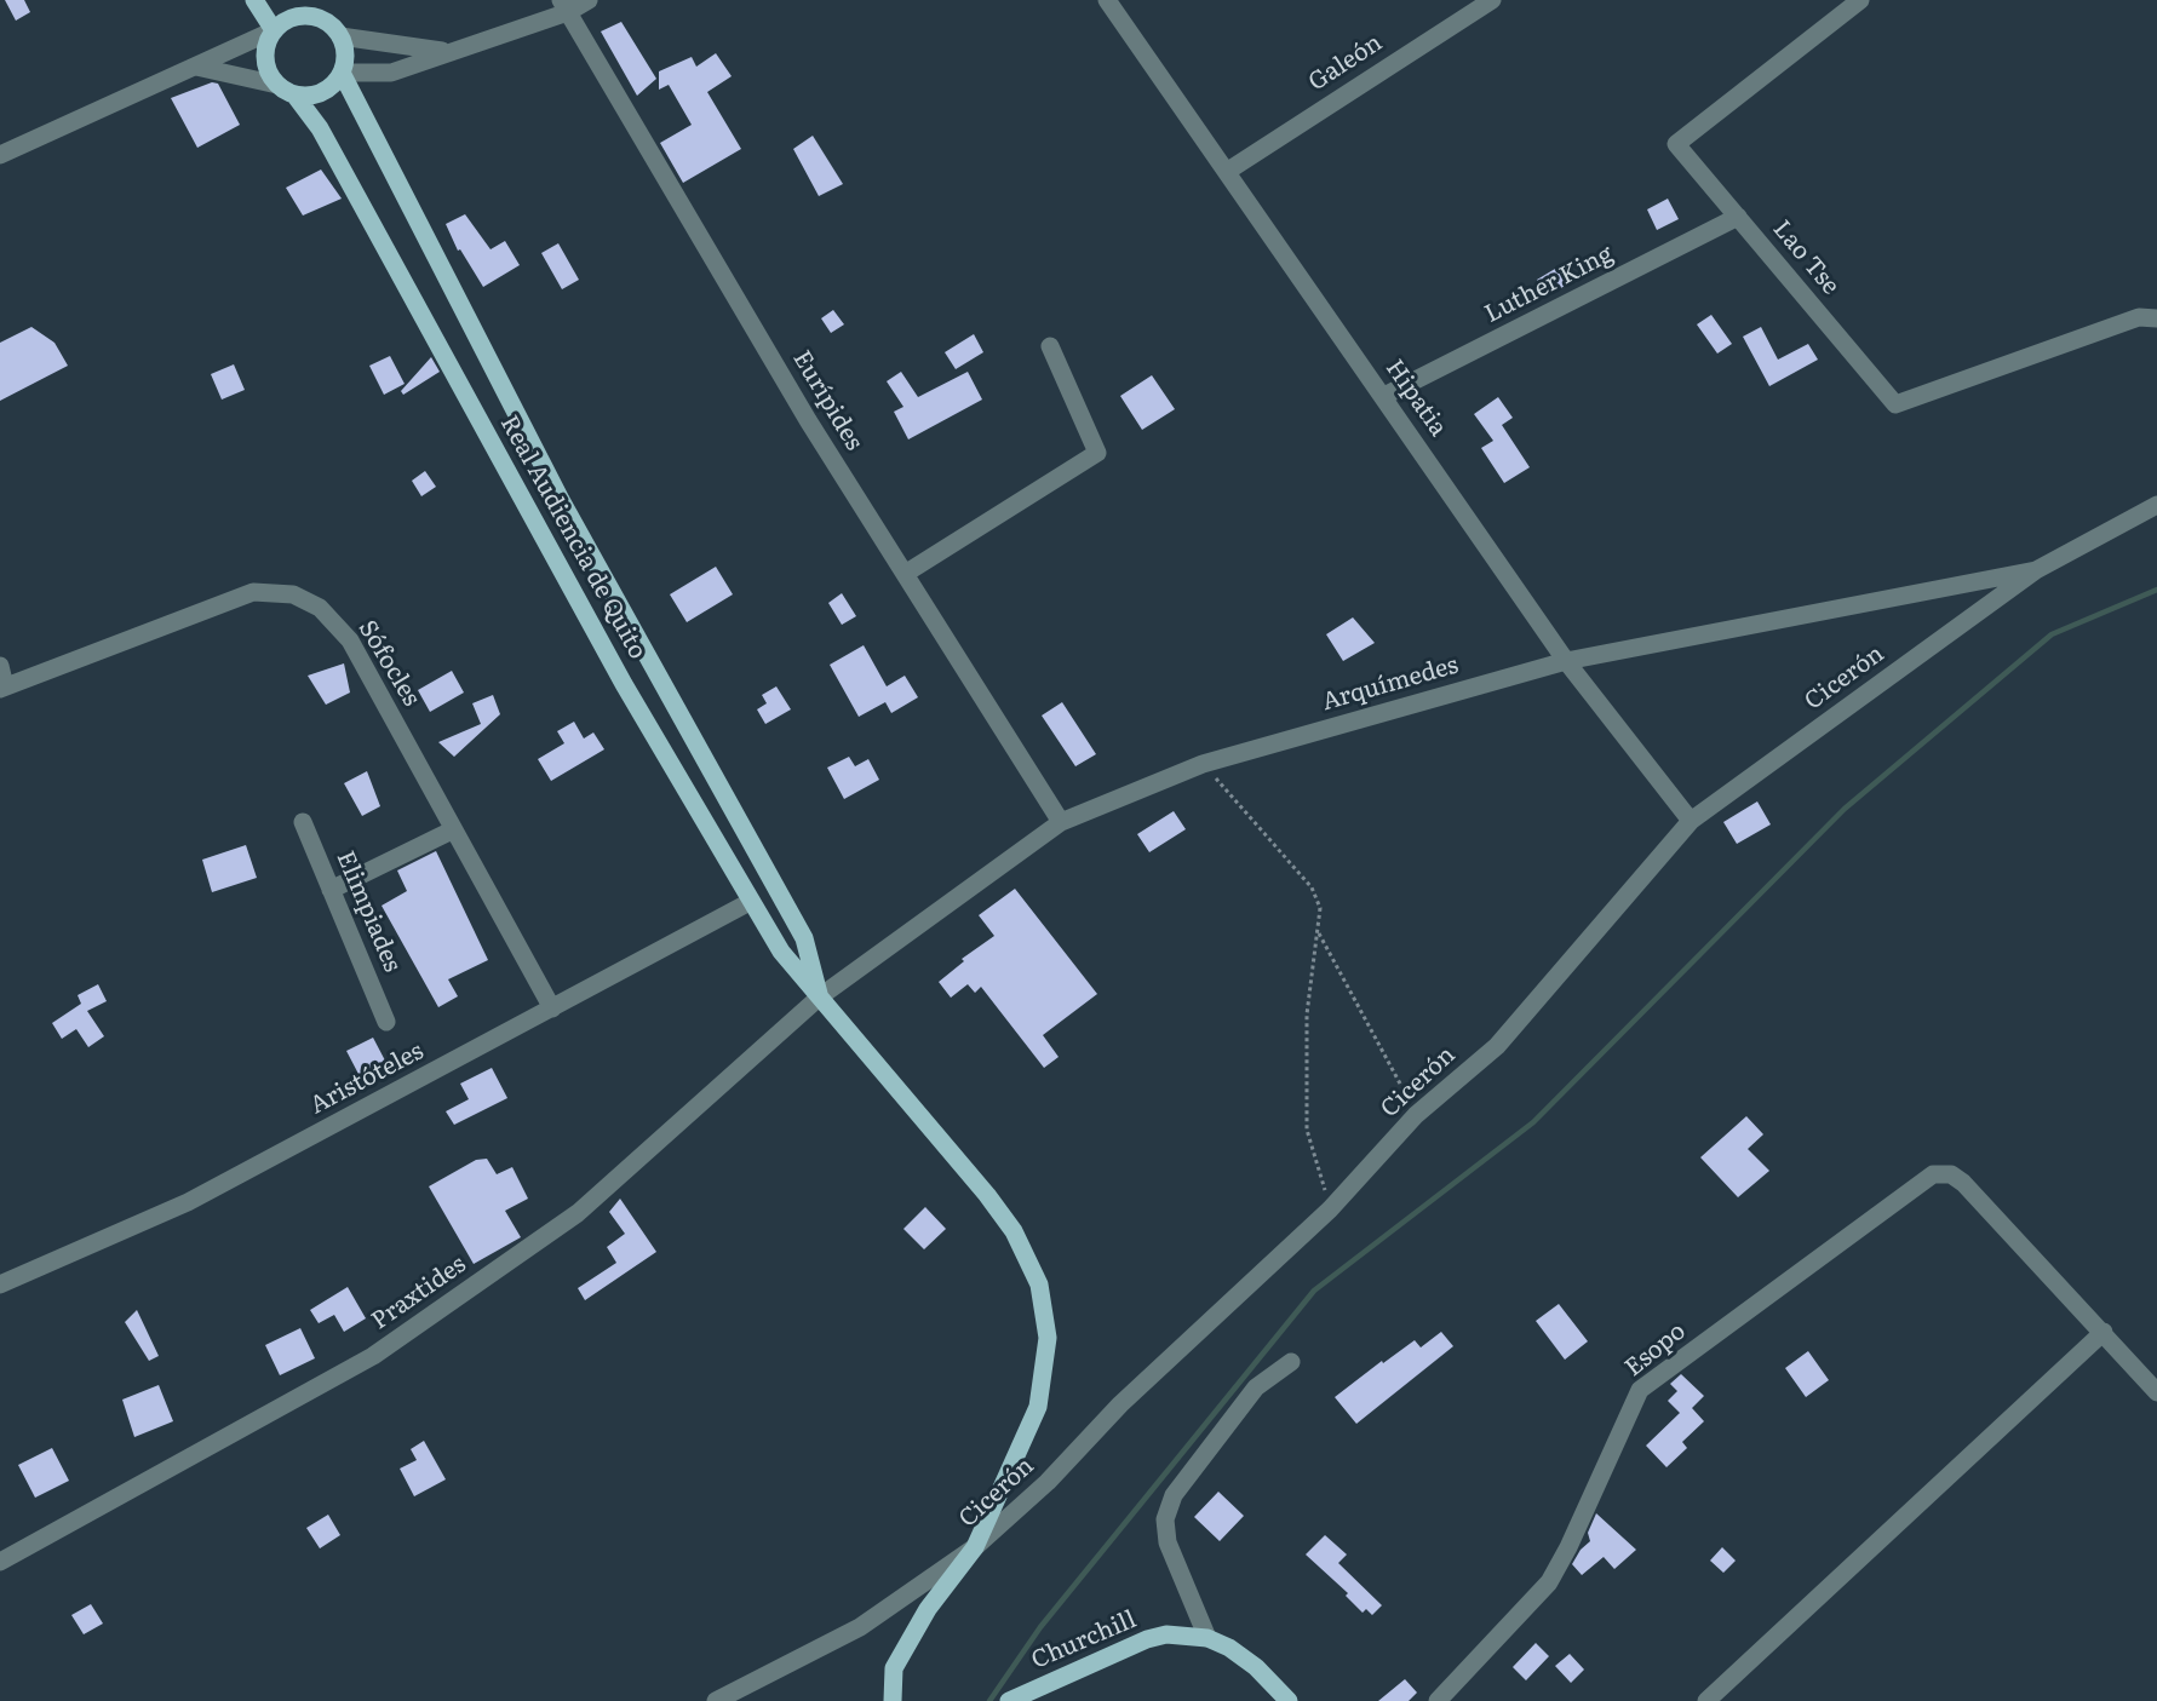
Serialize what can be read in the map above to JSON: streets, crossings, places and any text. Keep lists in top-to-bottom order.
{
  "streets": {
    "main road": ["Real Audiencia de Quito", "Churchill"],
    "street": [
      "Galeón",
      "Lao Tse",
      "Luther King",
      "Hipatia",
      "Eurípides",
      "Sófocles",
      "Cicerón",
      "Arquímedes",
      "Elimpiades",
      "Aristóteles",
      "Praxtides",
      "Esopo"
    ]
  },
  "crossings": [
    ["Galeón", "Hipatia"],
    ["Lao Tse", "Luther King"],
    ["Luther King", "Hipatia"],
    ["Hipatia", "Cicerón"],
    ["Hipatia", "Arquímedes"],
    ["Eurípides", "Arquímedes"],
    ["Real Audiencia de Quito", "Cicerón"],
    ["Real Audiencia de Quito", "Arquímedes"],
    ["Real Audiencia de Quito", "Aristóteles"],
    ["Real Audiencia de Quito", "Praxtides"],
    ["Sófocles", "Aristóteles"],
    ["Cicerón", "Arquímedes"],
    ["Arquímedes", "Praxtides"]
  ]
}
